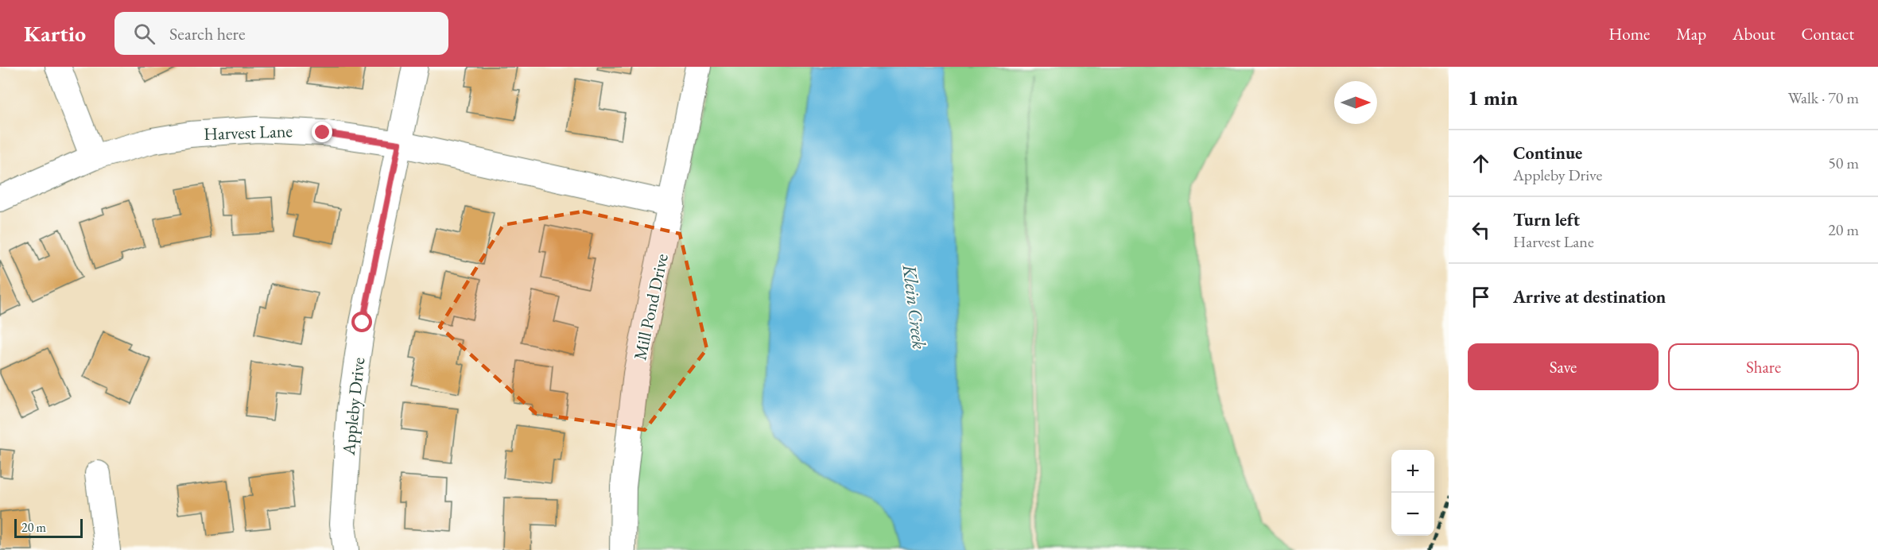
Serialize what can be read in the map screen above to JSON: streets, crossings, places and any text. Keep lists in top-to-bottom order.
{
  "streets": {
    "street": ["Harvest Lane", "Mill Pond Drive", "Appleby Drive"]
  },
  "crossings": [
    ["Harvest Lane", "Mill Pond Drive"],
    ["Harvest Lane", "Appleby Drive"]
  ],
  "water": ["Klein Creek"],
  "scale_bar": "20 m",
  "north": "right",
  "page": {
    "header": "Kartio",
    "search": "Search here",
    "nav": [
      "Home",
      "Map",
      "About",
      "Contact"
    ],
    "heading": ["1 min", "Walk · 70 m"],
    "list": [
      ["Continue", "Appleby Drive", "50 m"],
      ["Turn left", "Harvest Lane", "20 m"],
      "Arrive at destination"
    ],
    "buttons": ["Save", "Share"],
    "map_buttons": ["+", "−"],
    "scale": "20 m"
  }
}
